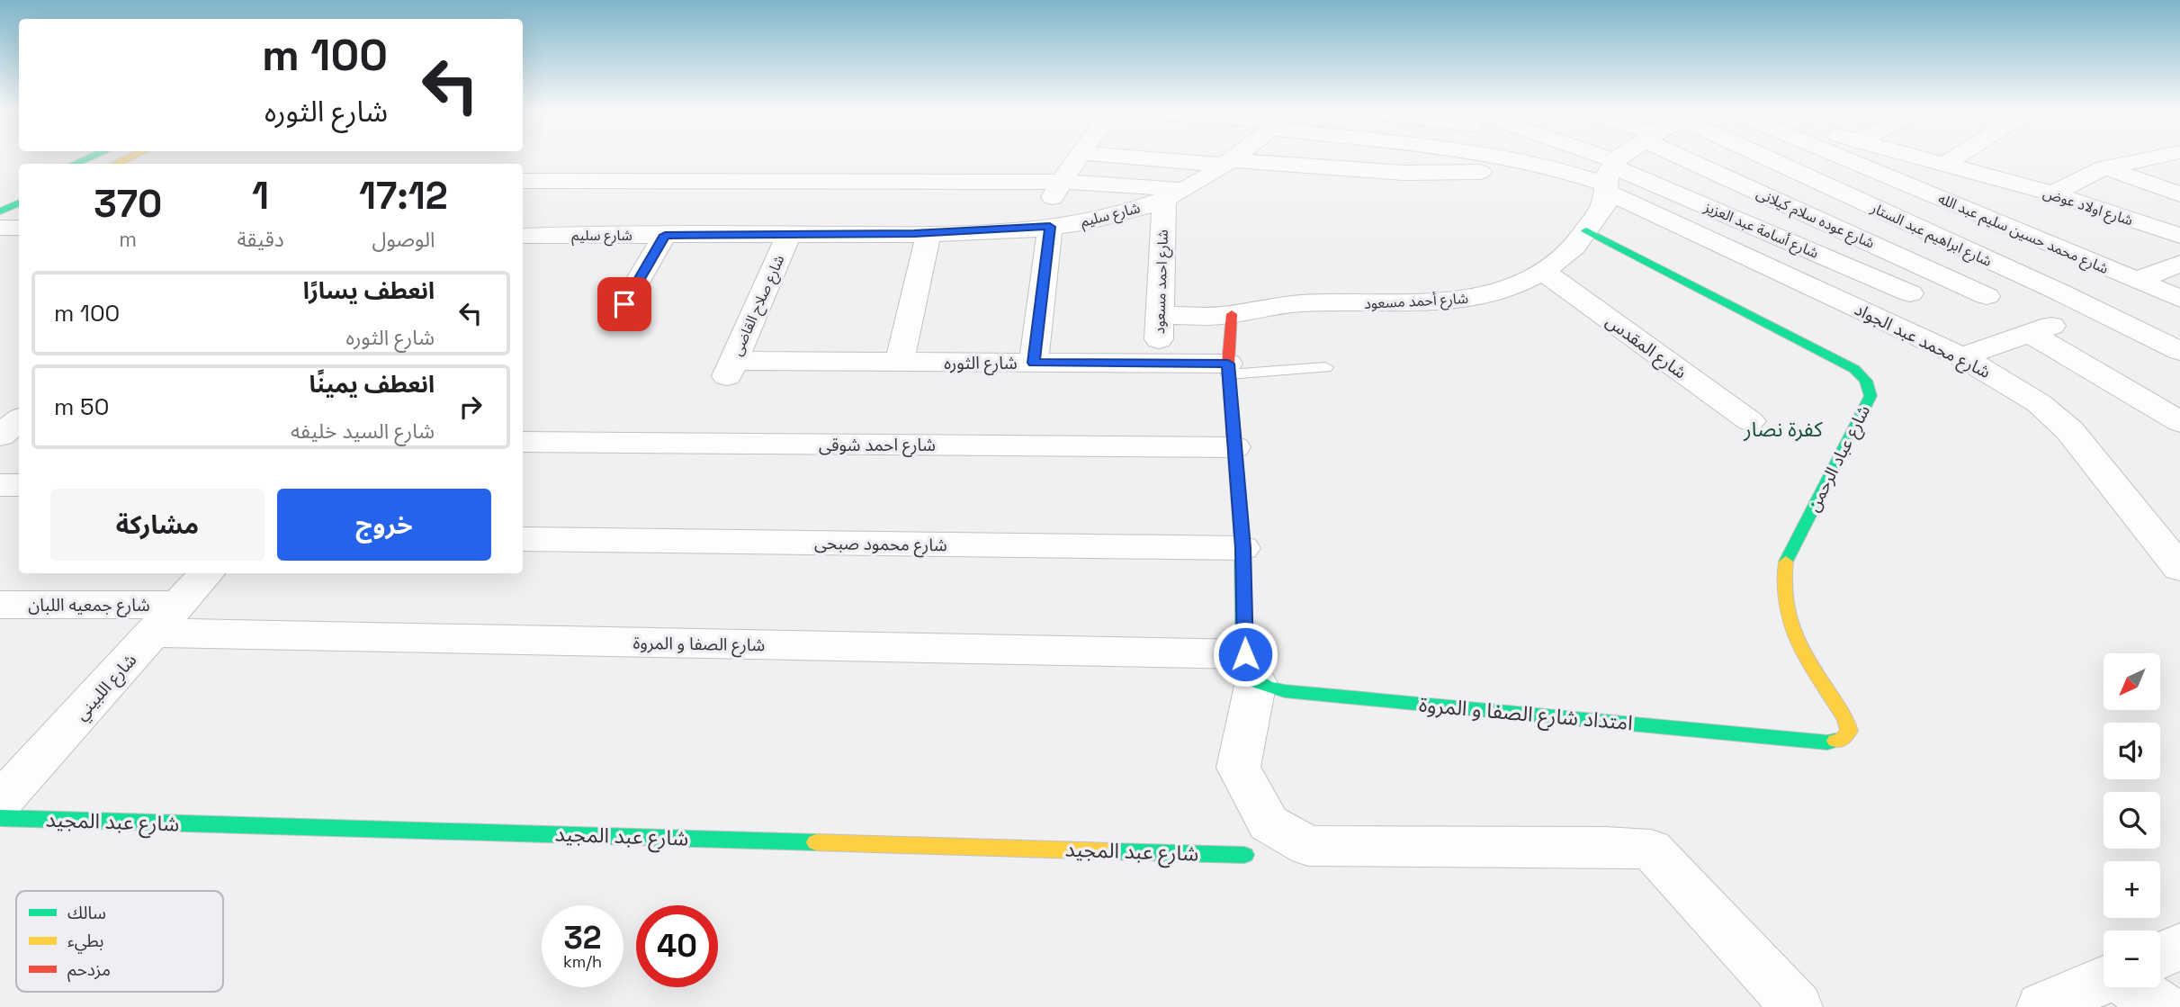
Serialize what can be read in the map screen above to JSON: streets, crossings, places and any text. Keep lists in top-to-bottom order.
{
  "streets": {
    "street": [
      "شارع اولاد عوض",
      "شارع سليم",
      "شارع عوده سلام كيلانى",
      "شارع أسامة عبد العزيز",
      "شارع محمد حسين سليم عبد الله",
      "شارع ابراهيم عبد الستار",
      "شارع احمد مسعود",
      "شارع أحمد مسعود",
      "شارع صلاح القاضى",
      "شارع محمد عبد الجواد",
      "شارع المقدس",
      "شارع الثوره",
      "شارع احمد شوقى",
      "شارع عباد الرحمن",
      "شارع محمود صبحى",
      "شارع جمعيه اللبان",
      "شارع الصفا و المروة",
      "شارع اللبيني",
      "امتداد شارع الصفا و المروة",
      "شارع عبد المجيد"
    ]
  },
  "crossings": [
    ["شارع سليم", "شارع احمد مسعود"],
    ["شارع سليم", "شارع صلاح القاضى"],
    ["شارع أسامة عبد العزيز", "شارع أحمد مسعود"],
    ["شارع أسامة عبد العزيز", "شارع محمد عبد الجواد"],
    ["شارع احمد مسعود", "شارع أحمد مسعود"],
    ["شارع احمد مسعود", "شارع الثوره"],
    ["شارع أحمد مسعود", "شارع محمد عبد الجواد"],
    ["شارع أحمد مسعود", "شارع المقدس"],
    ["شارع أحمد مسعود", "شارع عباد الرحمن"],
    ["شارع صلاح القاضى", "شارع الثوره"],
    ["شارع عباد الرحمن", "امتداد شارع الصفا و المروة"],
    ["شارع جمعيه اللبان", "شارع الصفا و المروة"],
    ["شارع جمعيه اللبان", "شارع اللبيني"],
    ["شارع الصفا و المروة", "شارع اللبيني"],
    ["شارع الصفا و المروة", "امتداد شارع الصفا و المروة"]
  ],
  "districts": ["كفرة نصار"],
  "legend": ["سالك", "بطيء", "مزدحم"],
  "north": "bottom left",
  "page": {
    "turn": ["100 m", "شارع الثوره"],
    "eta": [
      "17:12",
      "الوصول",
      "1",
      "دقيقة",
      "370",
      "m"
    ],
    "list": [
      {
        "name": "انعطف يسارًا",
        "note": "شارع الثوره",
        "value": "100 m"
      },
      {
        "name": "انعطف يمينًا",
        "note": "شارع السيد خليفه",
        "value": "50 m"
      }
    ],
    "buttons": ["خروج", "مشاركة"],
    "map_buttons": ["+", "−"],
    "speed": "32 km/h",
    "limit": "40"
  }
}
